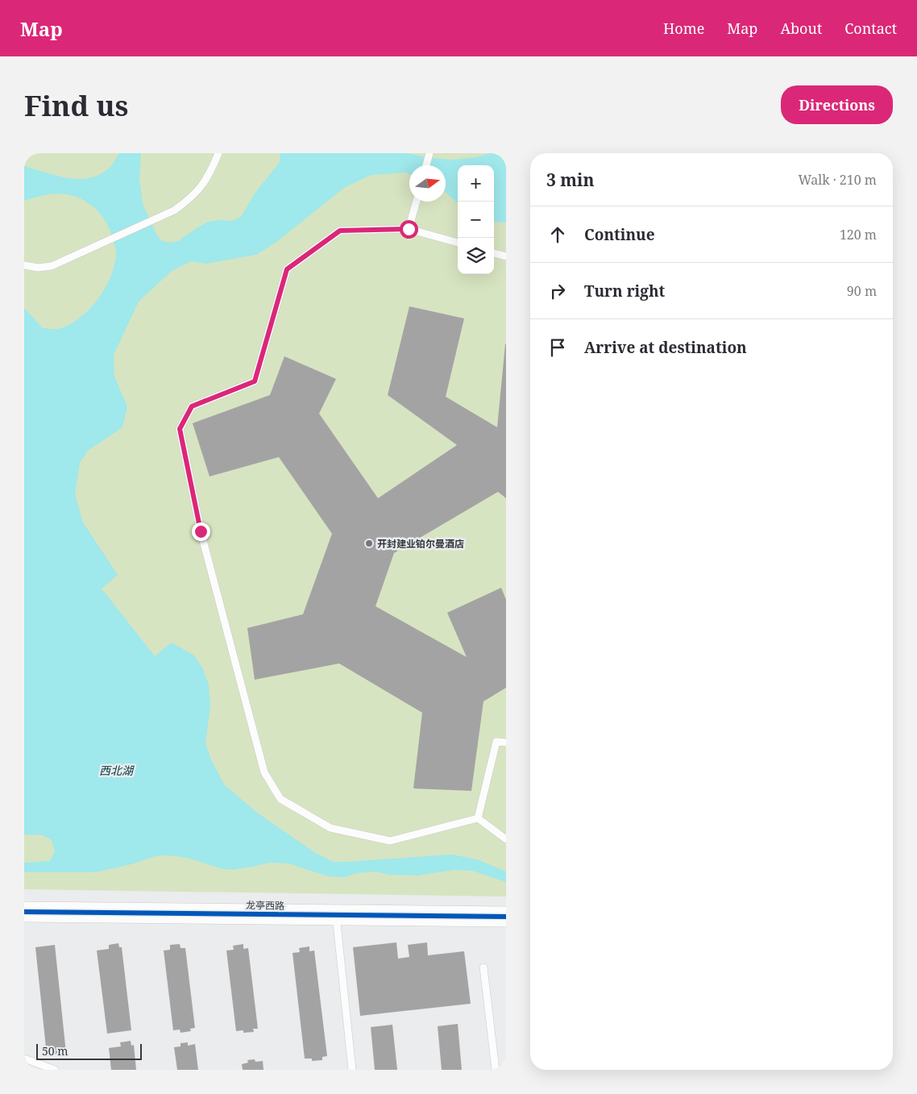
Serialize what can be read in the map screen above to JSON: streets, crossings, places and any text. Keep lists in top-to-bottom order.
{
  "streets": {
    "street": ["龙亭西路"]
  },
  "water": ["西北湖"],
  "places": ["开封建业铂尔曼酒店"],
  "scale_bar": "50 m",
  "north": "right",
  "page": {
    "header": "Map",
    "nav": [
      "Home",
      "Map",
      "About",
      "Contact"
    ],
    "buttons": "Directions",
    "title": "Find us",
    "heading": ["3 min", "Walk · 210 m"],
    "map_buttons": ["+", "−"],
    "list": [
      ["Continue", "120 m"],
      ["Turn right", "90 m"],
      "Arrive at destination"
    ],
    "scale": "50 m"
  }
}
